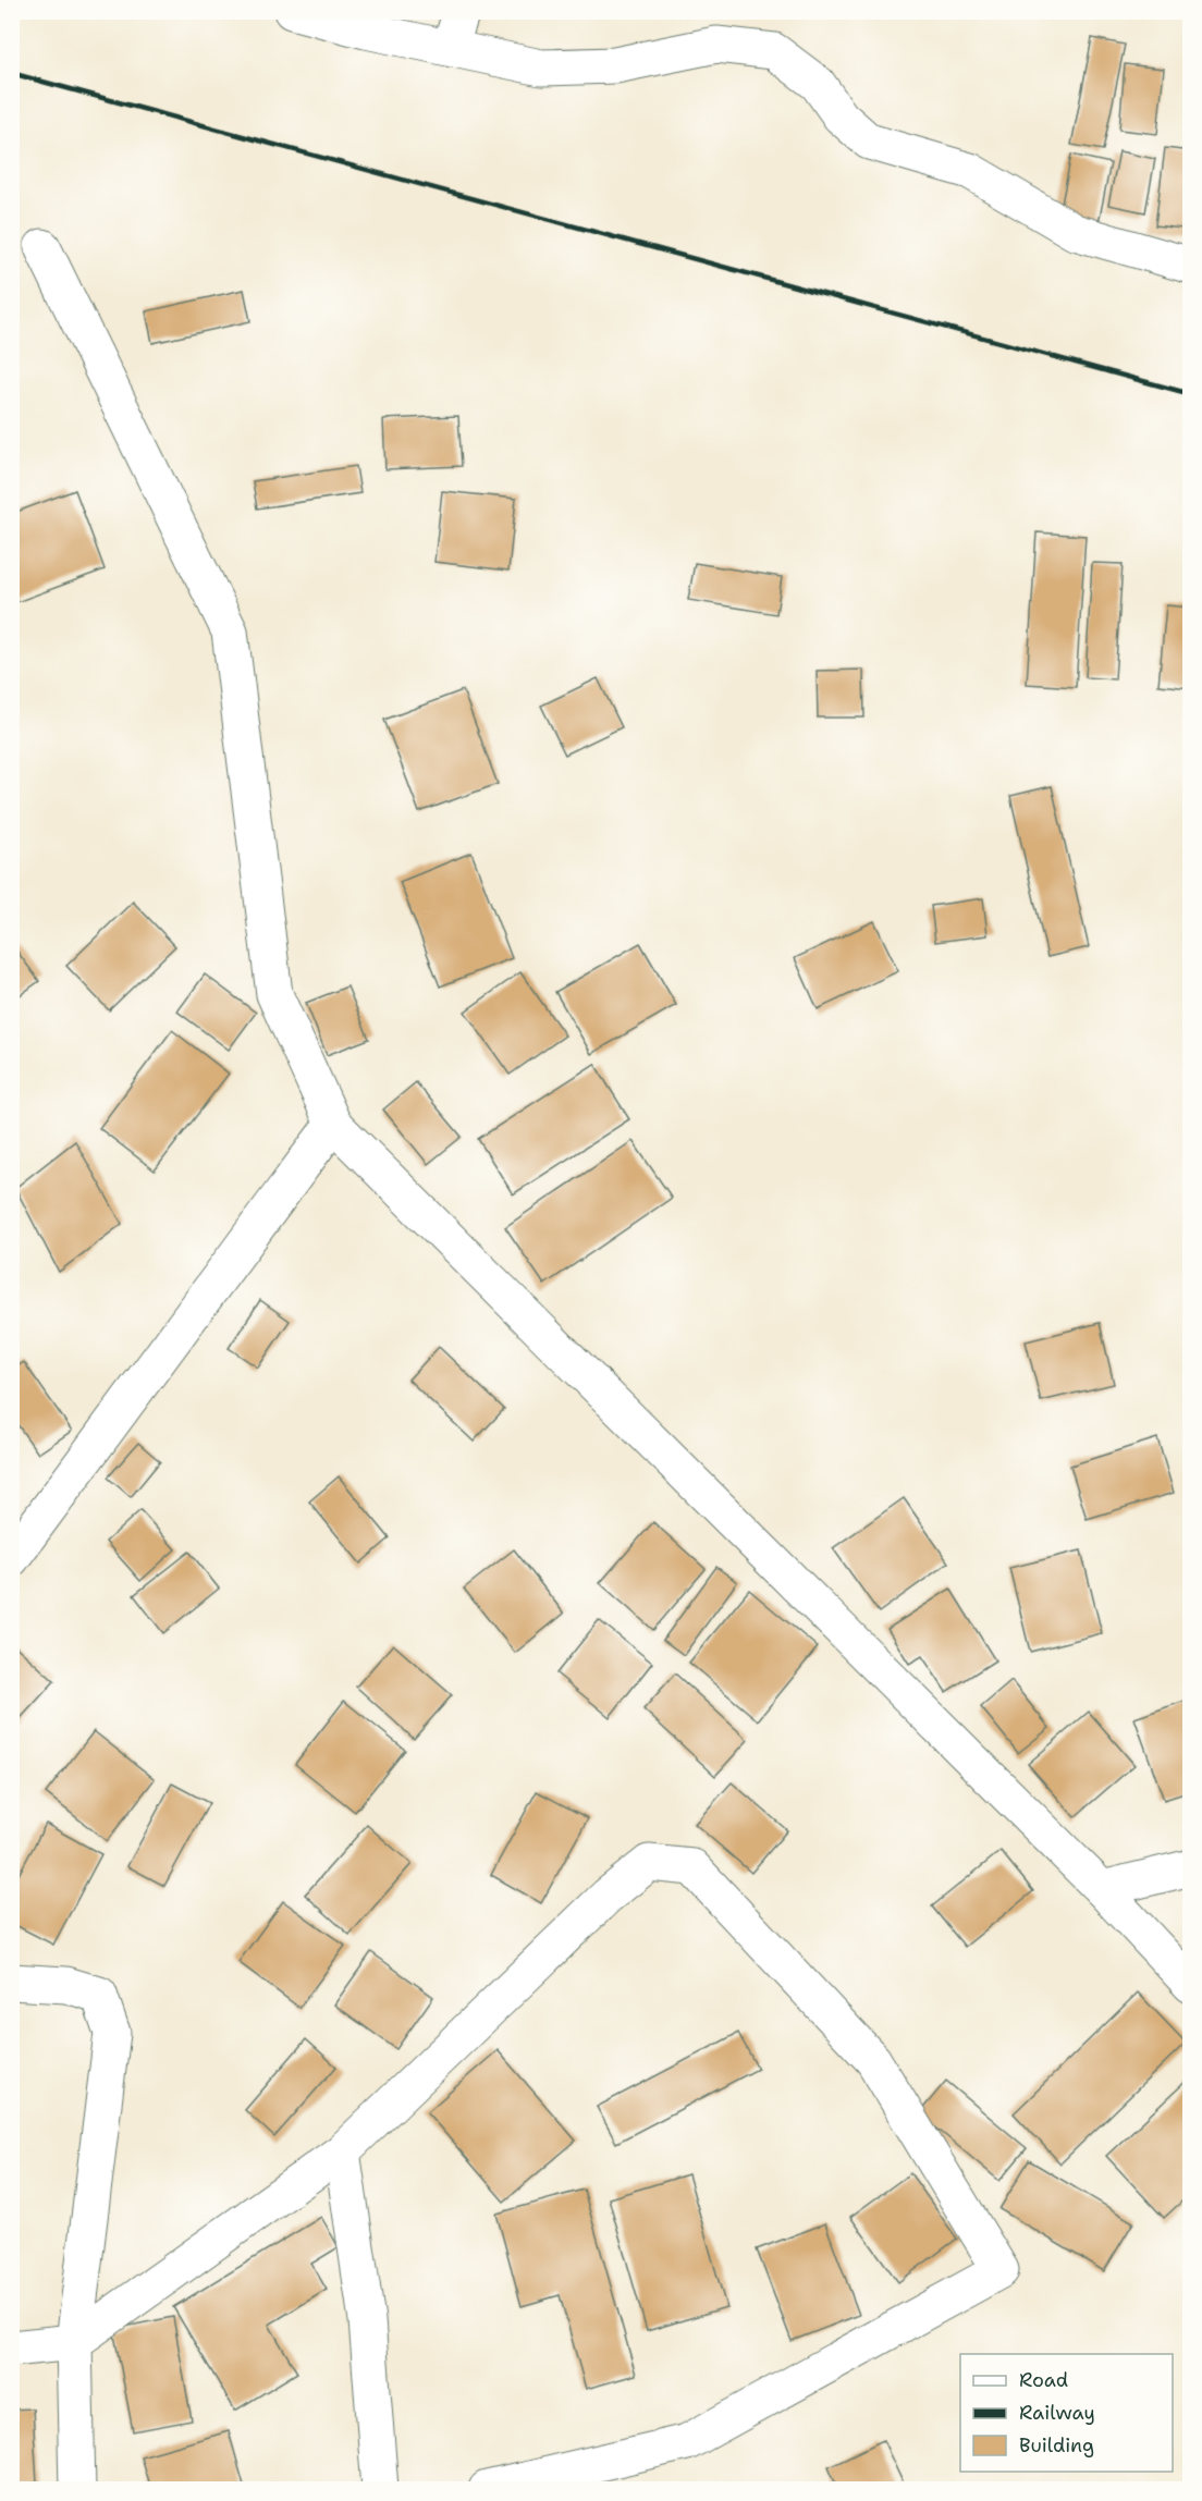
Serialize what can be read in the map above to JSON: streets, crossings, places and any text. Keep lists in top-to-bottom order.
{
  "legend": ["Road", "Railway", "Building"]
}
